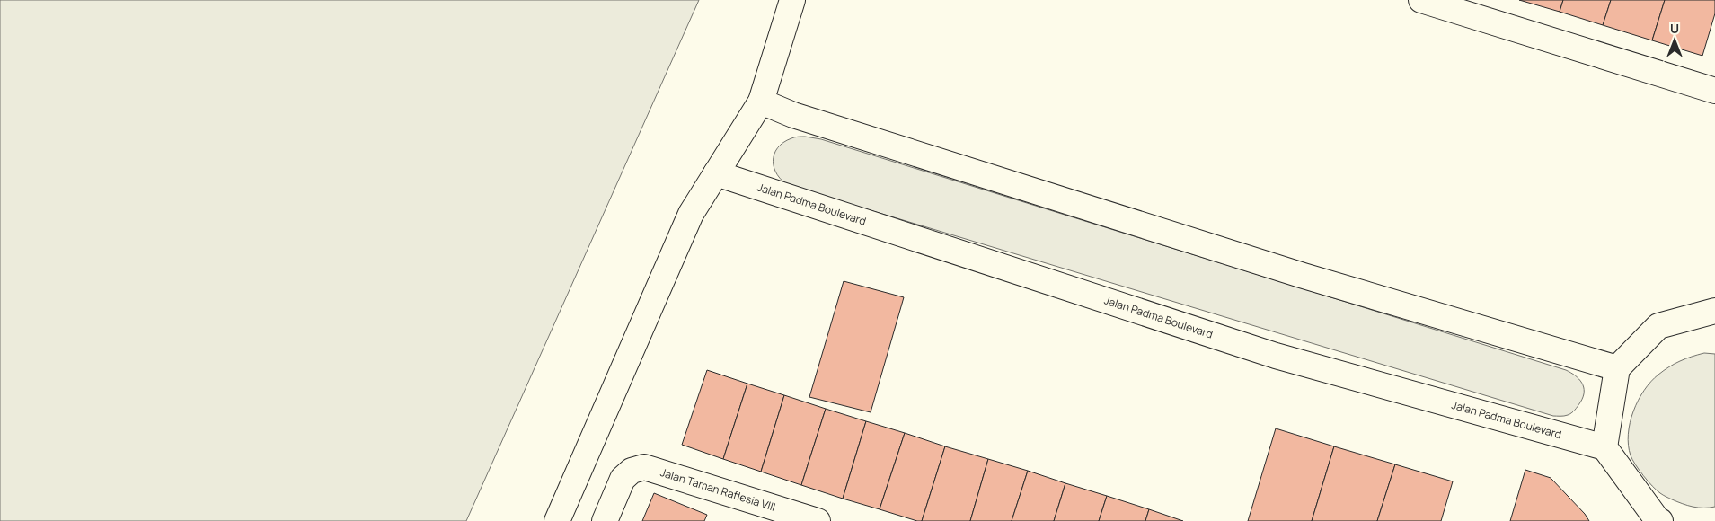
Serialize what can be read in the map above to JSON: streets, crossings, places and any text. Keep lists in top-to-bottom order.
{
  "streets": {
    "street": ["Jalan Padma Boulevard", "Jalan Taman Raflesia VIII"]
  },
  "north": "top"
}
